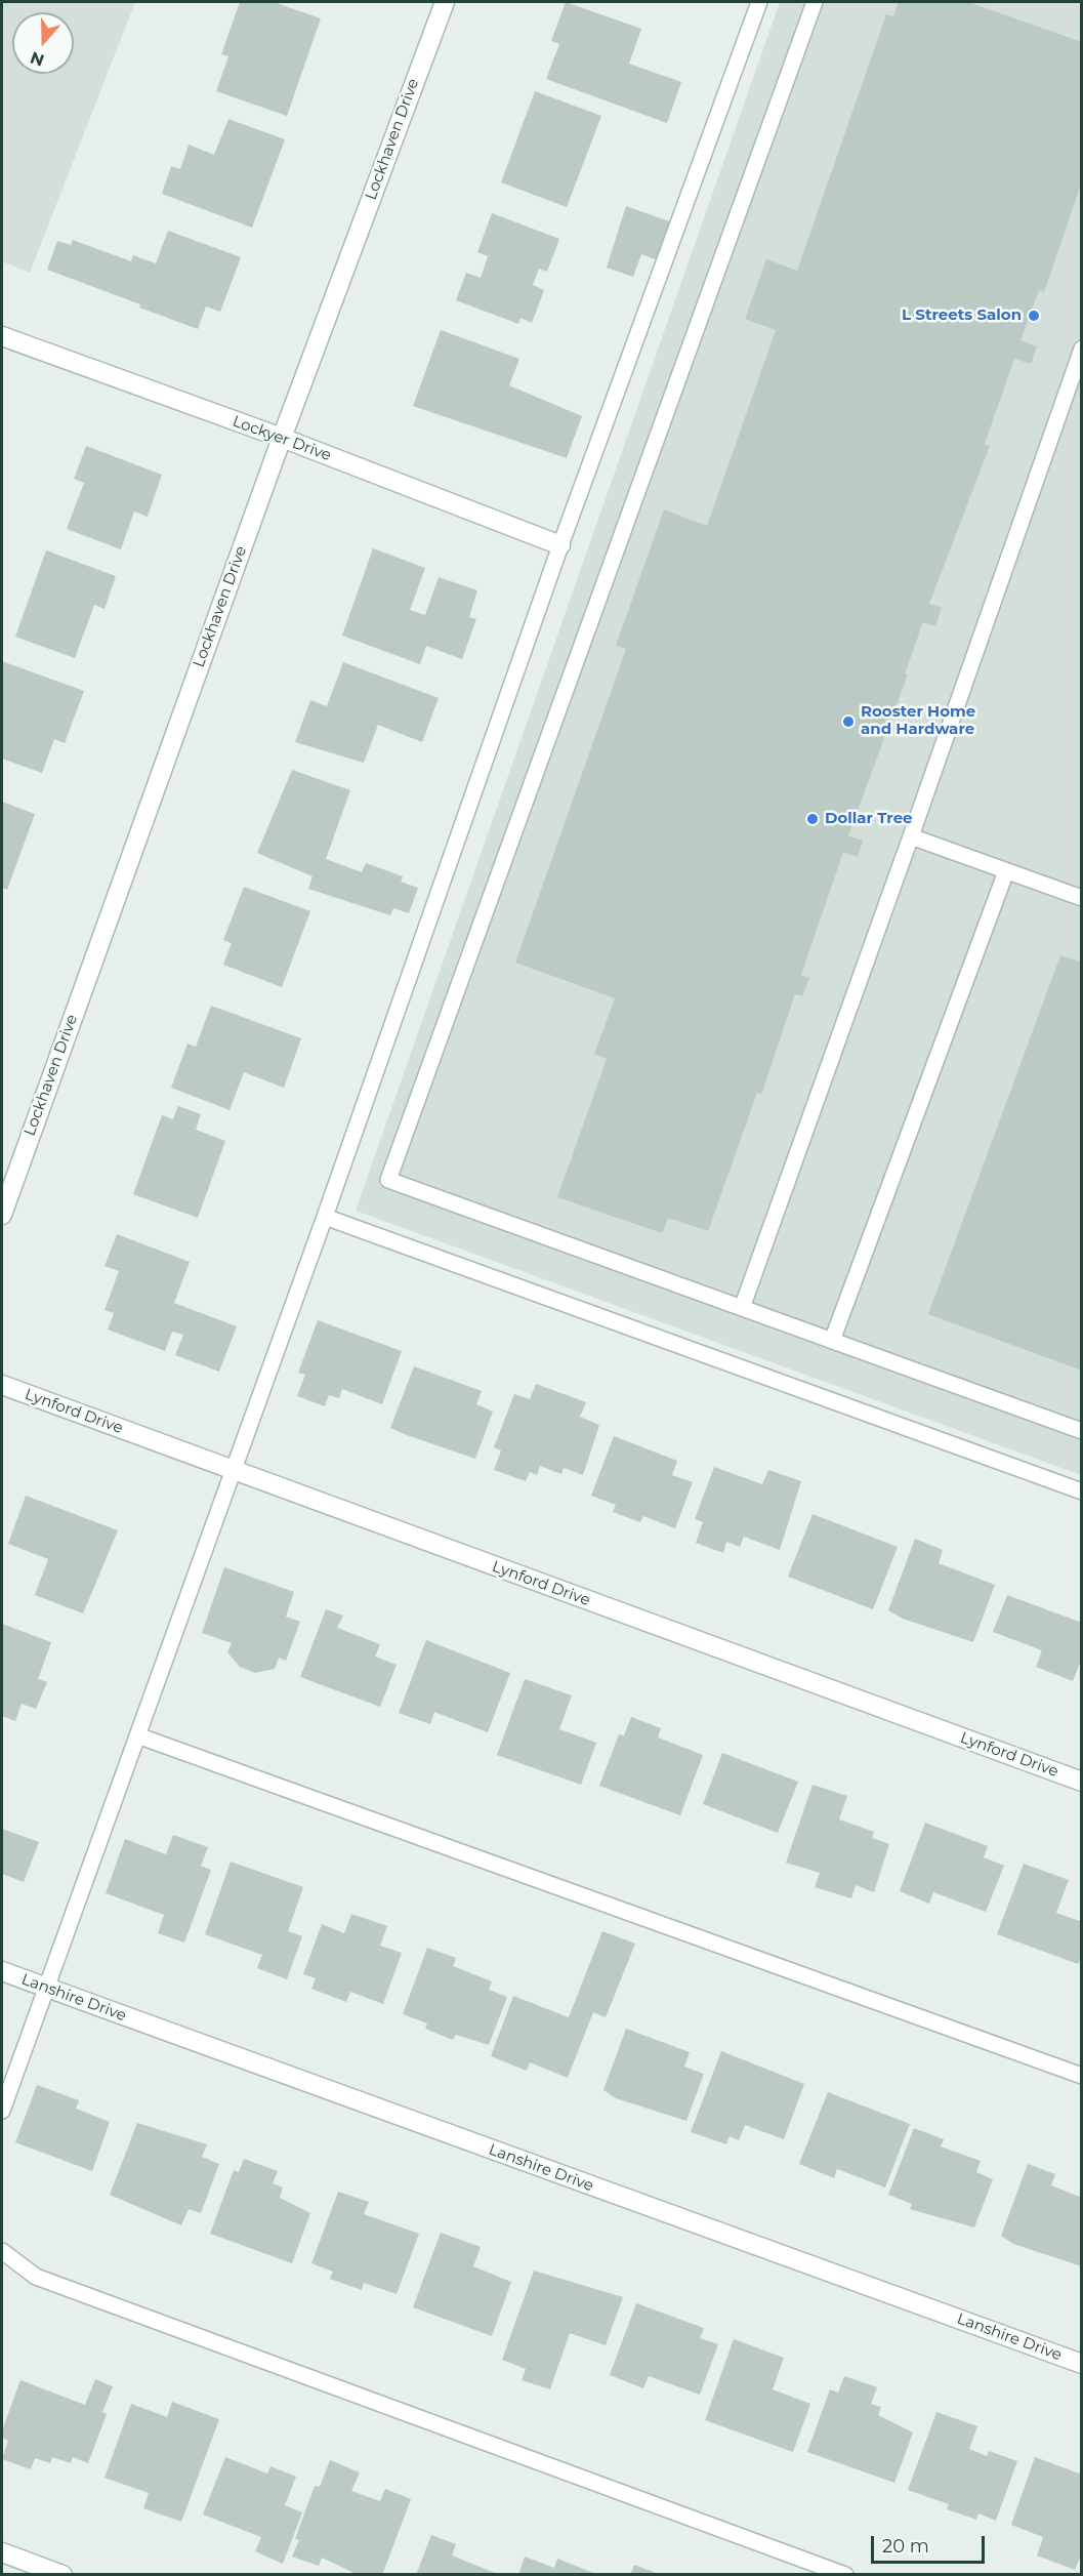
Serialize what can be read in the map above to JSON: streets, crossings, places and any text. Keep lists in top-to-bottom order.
{
  "streets": {
    "street": [
      "Lockhaven Drive",
      "Lockyer Drive",
      "Lynford Drive",
      "Lanshire Drive"
    ]
  },
  "crossings": [
    ["Lockhaven Drive", "Lockyer Drive"]
  ],
  "places": ["L Streets Salon", "Rooster Home and Hardware", "Dollar Tree"],
  "scale_bar": "20 m",
  "north": "bottom"
}
